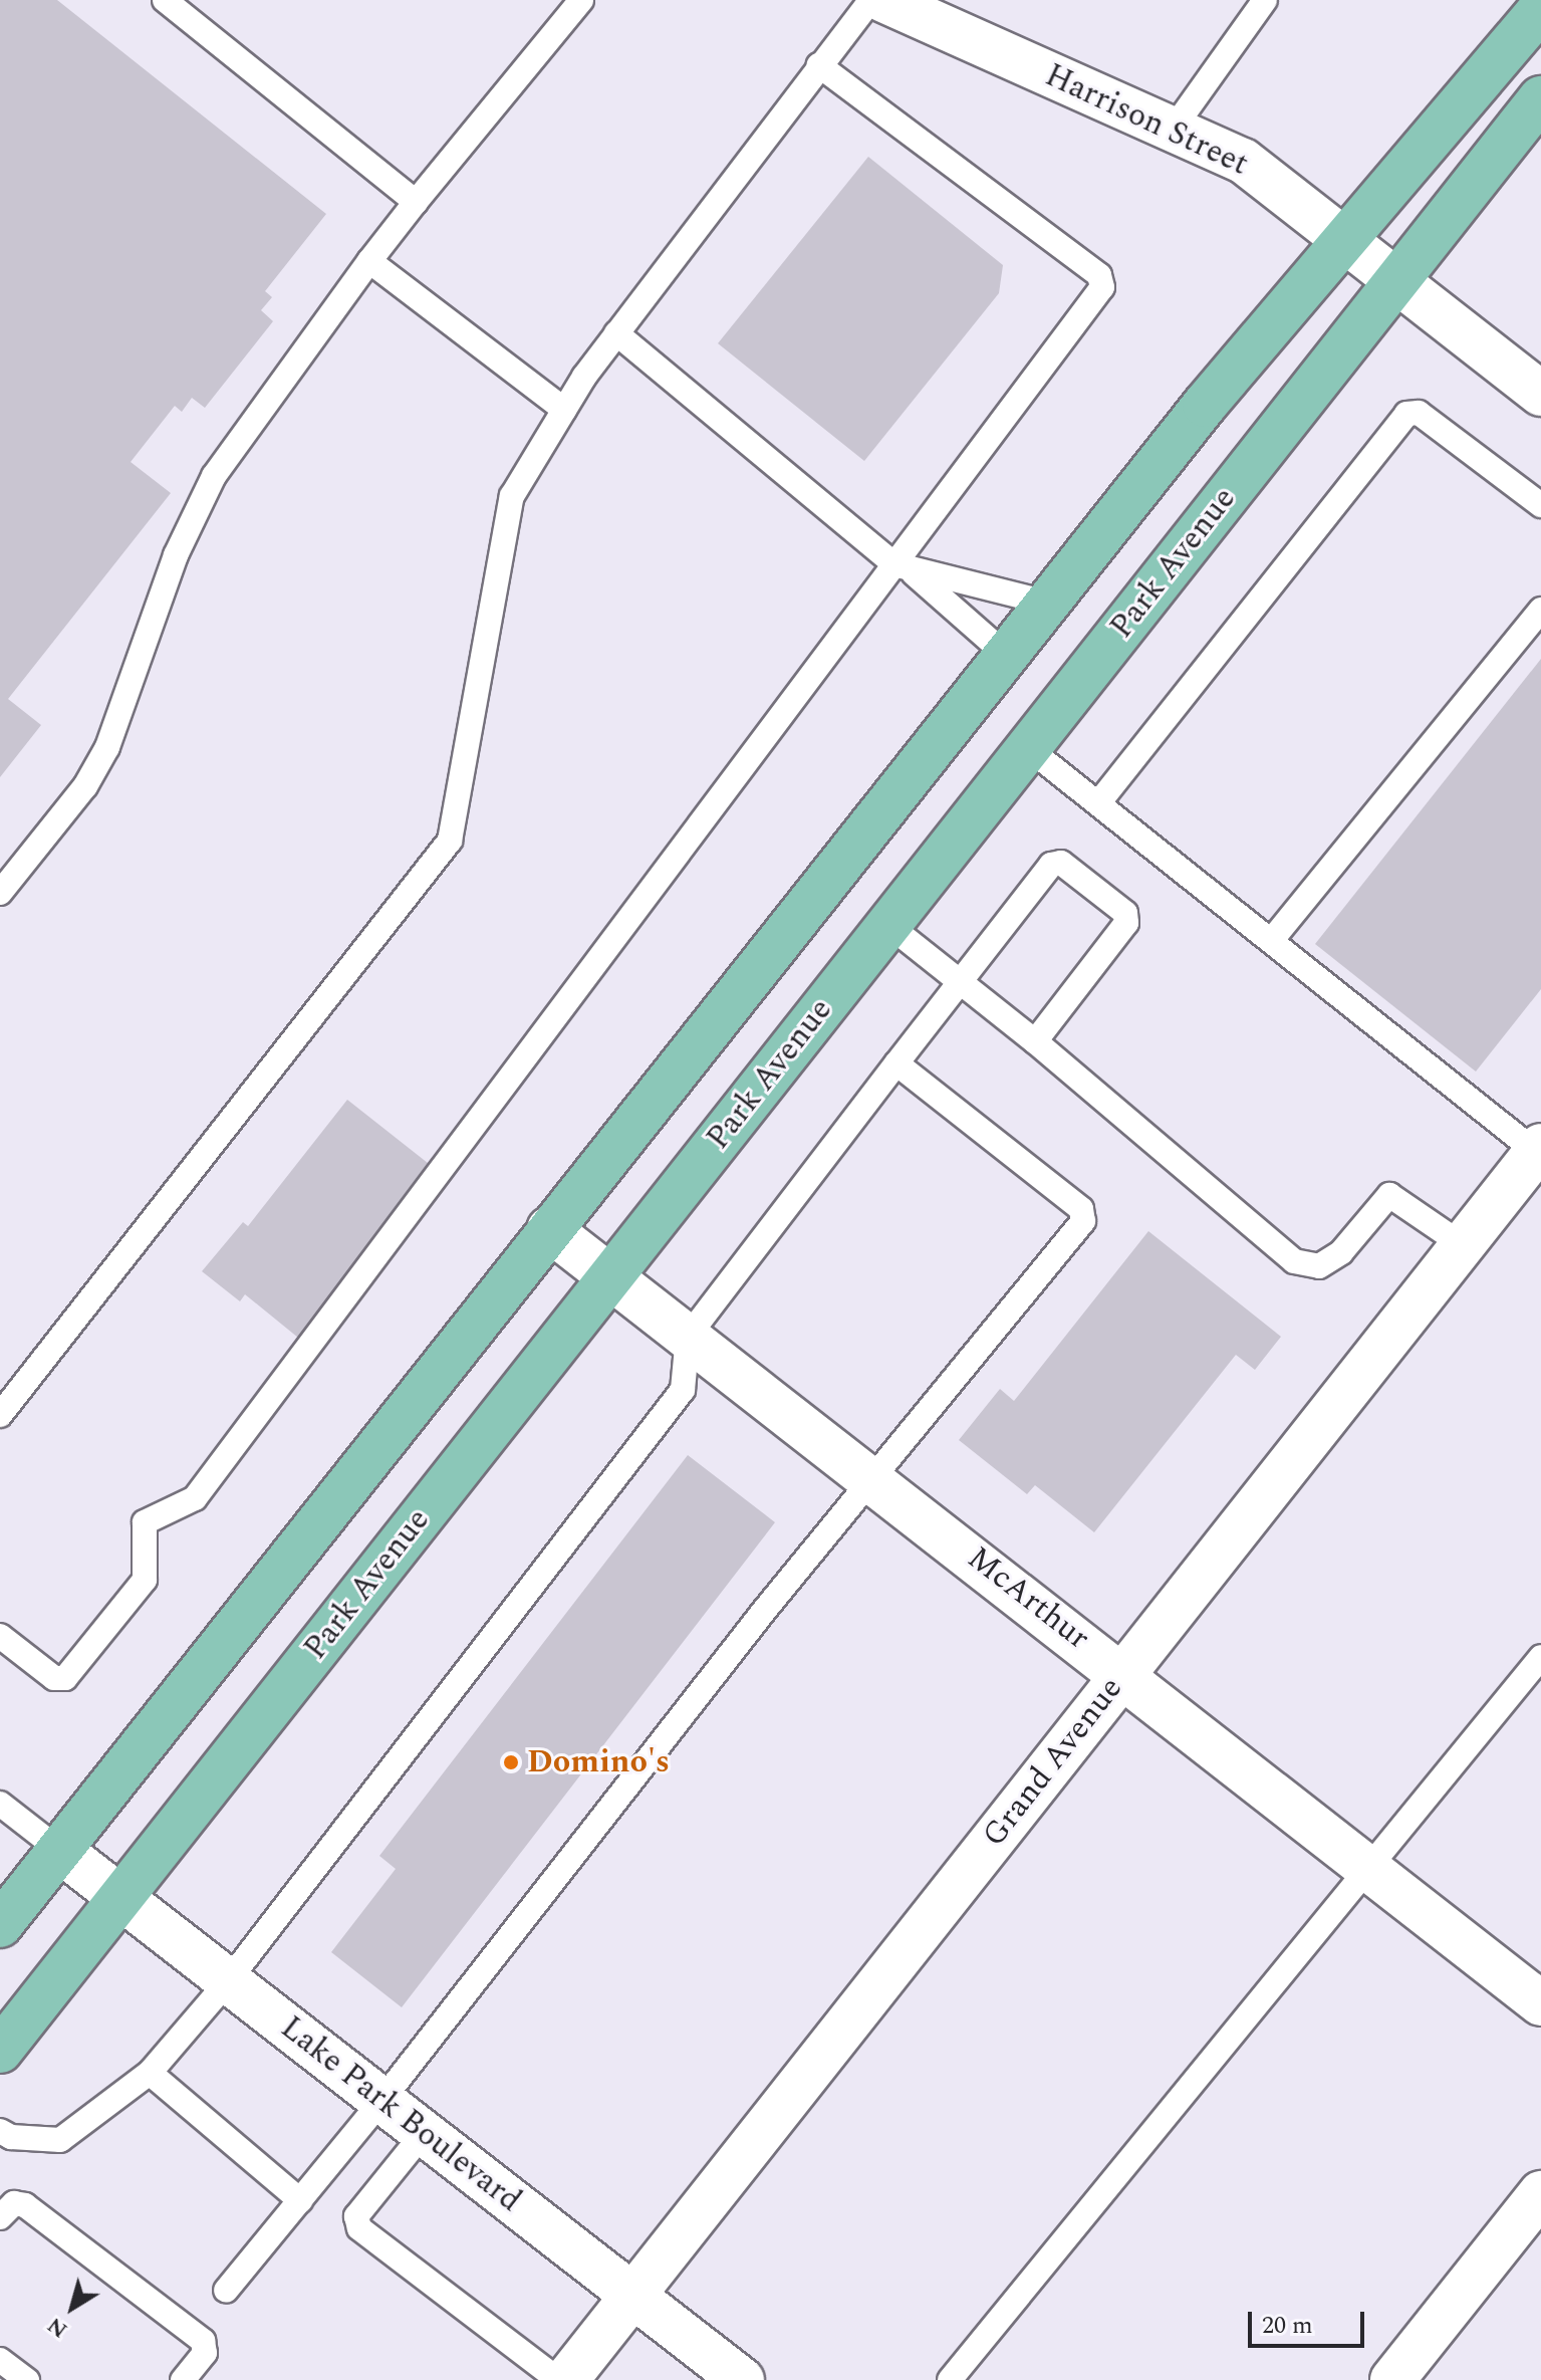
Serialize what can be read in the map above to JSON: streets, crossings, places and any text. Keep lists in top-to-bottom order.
{
  "streets": {
    "main road": ["Park Avenue"],
    "street": [
      "Harrison Street",
      "McArthur",
      "Grand Avenue",
      "Lake Park Boulevard"
    ]
  },
  "crossings": [
    ["Harrison Street", "Park Avenue"],
    ["Park Avenue", "McArthur"],
    ["Park Avenue", "Lake Park Boulevard"],
    ["McArthur", "Grand Avenue"],
    ["Grand Avenue", "Lake Park Boulevard"]
  ],
  "places": ["Domino's"],
  "scale_bar": "20 m",
  "north": "bottom left"
}
